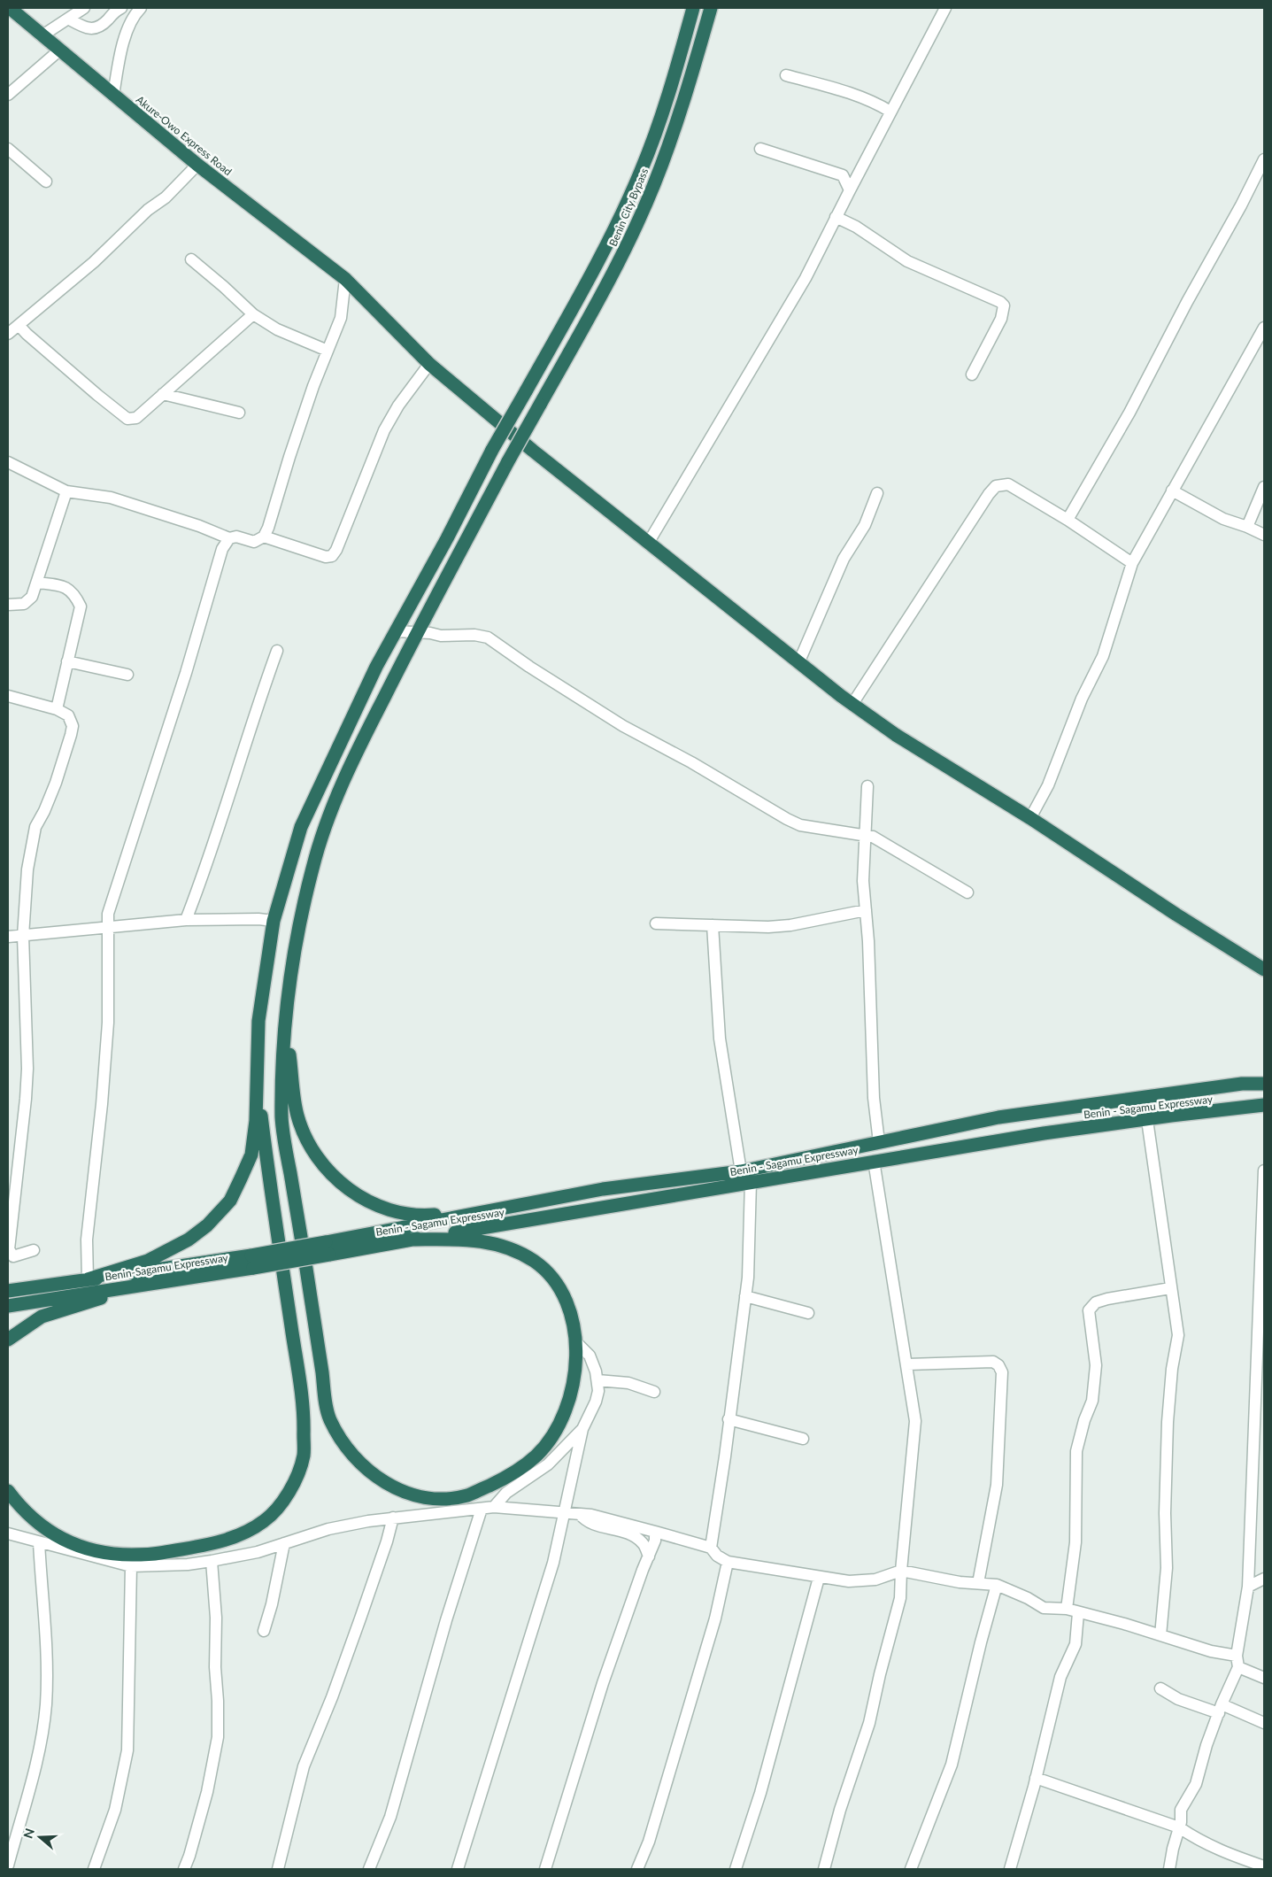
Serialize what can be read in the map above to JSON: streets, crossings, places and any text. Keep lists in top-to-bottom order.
{
  "streets": {
    "highway": [
      "Akure-Owo Express Road",
      "Benin City Bypass",
      "Benin - Sagamu Expressway",
      "Benin-Sagamu Expressway"
    ]
  },
  "north": "left"
}
